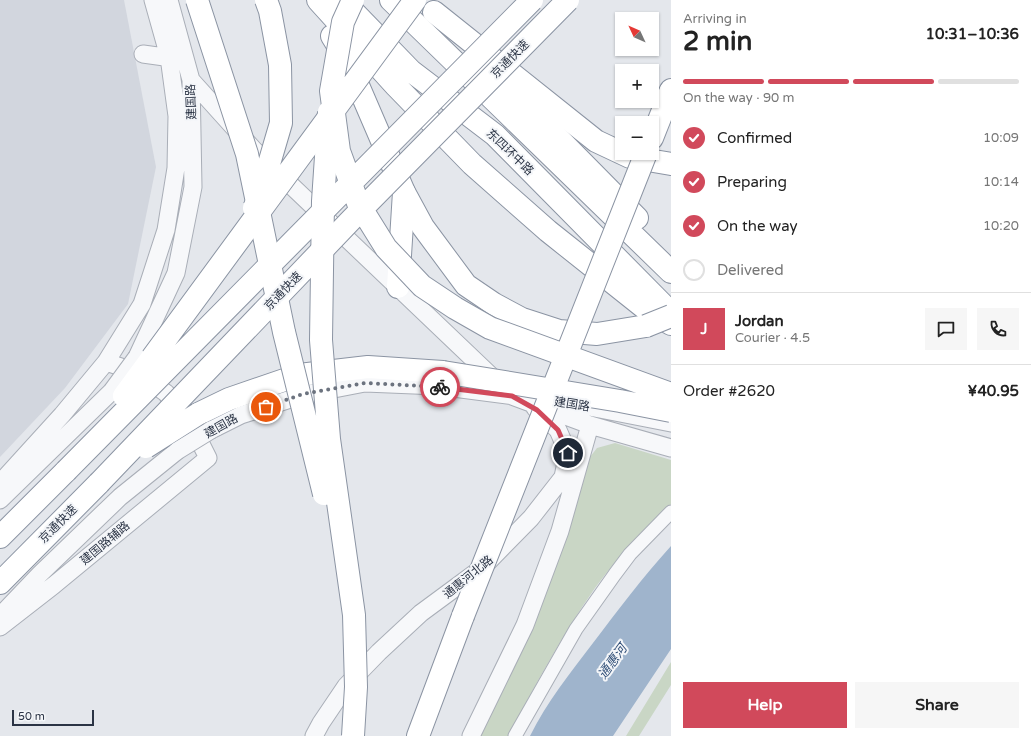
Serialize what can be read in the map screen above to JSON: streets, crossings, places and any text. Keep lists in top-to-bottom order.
{
  "streets": {
    "highway": ["京通快速", "东四环中路"],
    "street": ["建国路", "建国路辅路", "通惠河北路"]
  },
  "crossings": [
    ["建国路", "通惠河北路"]
  ],
  "water": ["通惠河"],
  "scale_bar": "50 m",
  "north": "top left",
  "page": {
    "heading": ["2 min", "Arriving in", "10:31–10:36"],
    "panel": [
      "Jordan",
      "Courier · 4.5",
      "Order #2620",
      "¥40.95"
    ],
    "map_buttons": ["+", "−"],
    "bar": "On the way · 90 m",
    "list": [
      ["Confirmed", "10:09"],
      ["Preparing", "10:14"],
      ["On the way", "10:20"],
      "Delivered"
    ],
    "round": "J",
    "buttons": ["Help", "Share"],
    "scale": "50 m"
  }
}
